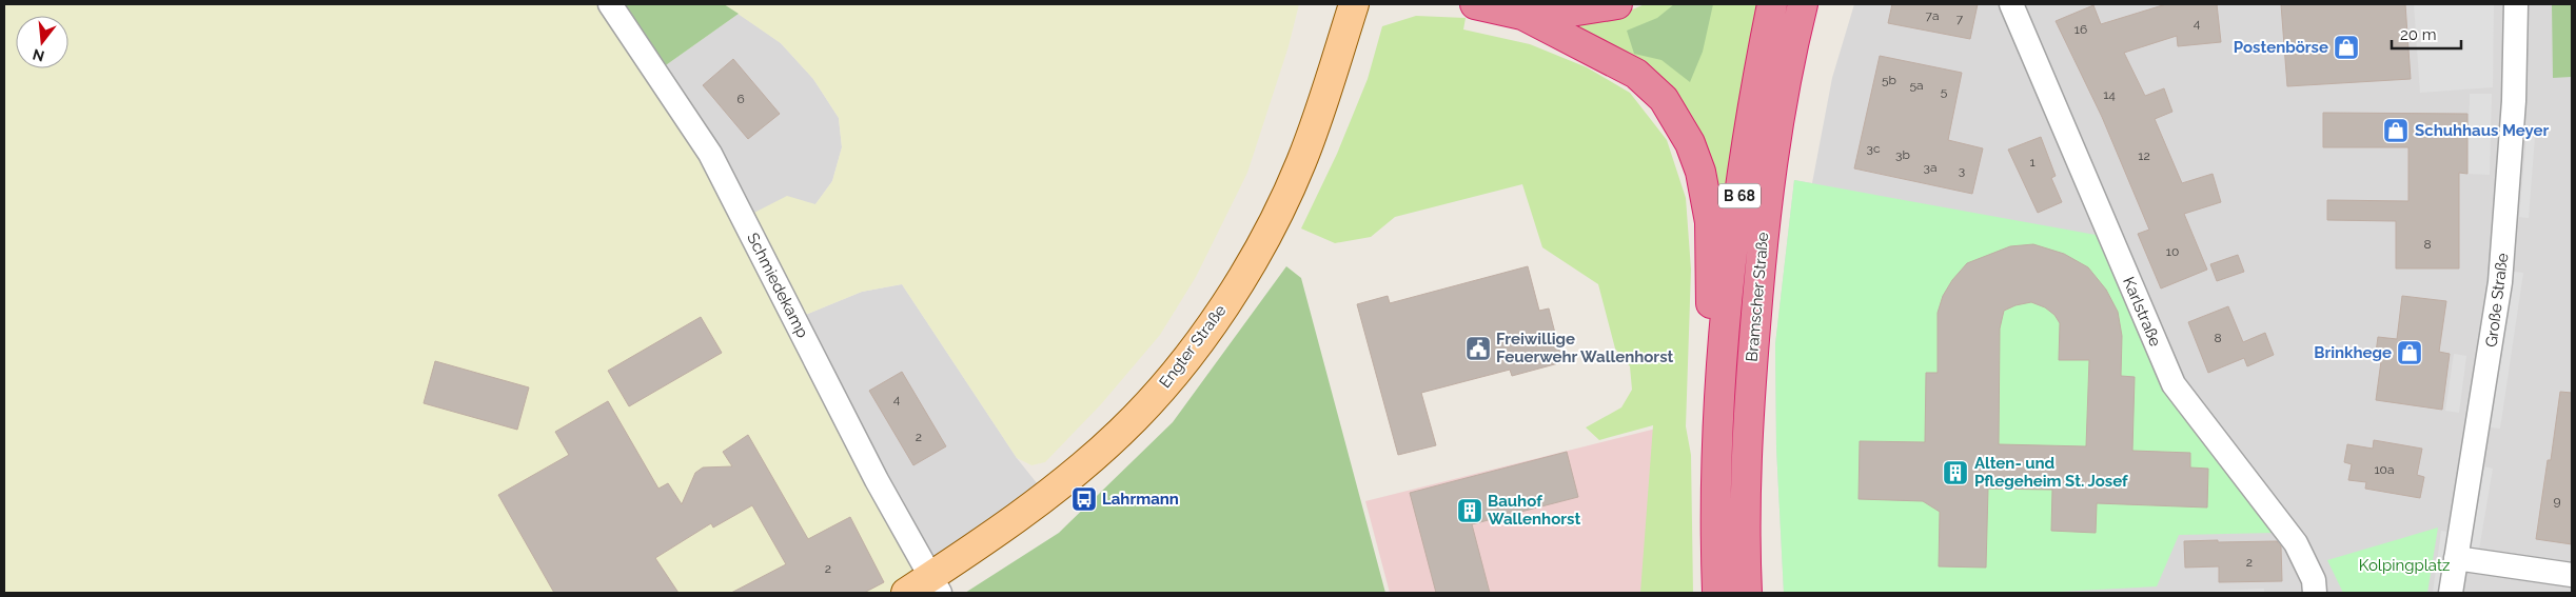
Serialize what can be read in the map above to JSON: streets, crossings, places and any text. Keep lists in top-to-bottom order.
{
  "streets": {
    "highway": ["B 68", "Bramscher Straße"],
    "main road": ["Engter Straße"],
    "street": ["Schmiedekamp", "Große Straße", "Karlstraße"]
  },
  "crossings": [
    ["Schmiedekamp", "Engter Straße"]
  ],
  "parks": ["Kolpingplatz"],
  "places": {
    "shop": ["Postenbörse", "Schuhhaus Meyer", "Brinkhege"],
    "public building": ["Freiwillige Feuerwehr Wallenhorst"],
    "building": ["Alten- und Pflegeheim St. Josef", "Bauhof Wallenhorst"],
    "bus stop": ["Lahrmann"]
  },
  "house_numbers": [
    "7a",
    "7",
    "4",
    "16",
    "5b",
    "5a",
    "5",
    "14",
    "6",
    "3c",
    "3b",
    "12",
    "1",
    "3a",
    "3",
    "8",
    "10",
    "8",
    "4",
    "2",
    "10a",
    "9",
    "2",
    "2"
  ],
  "scale_bar": "20 m",
  "north": "bottom"
}
